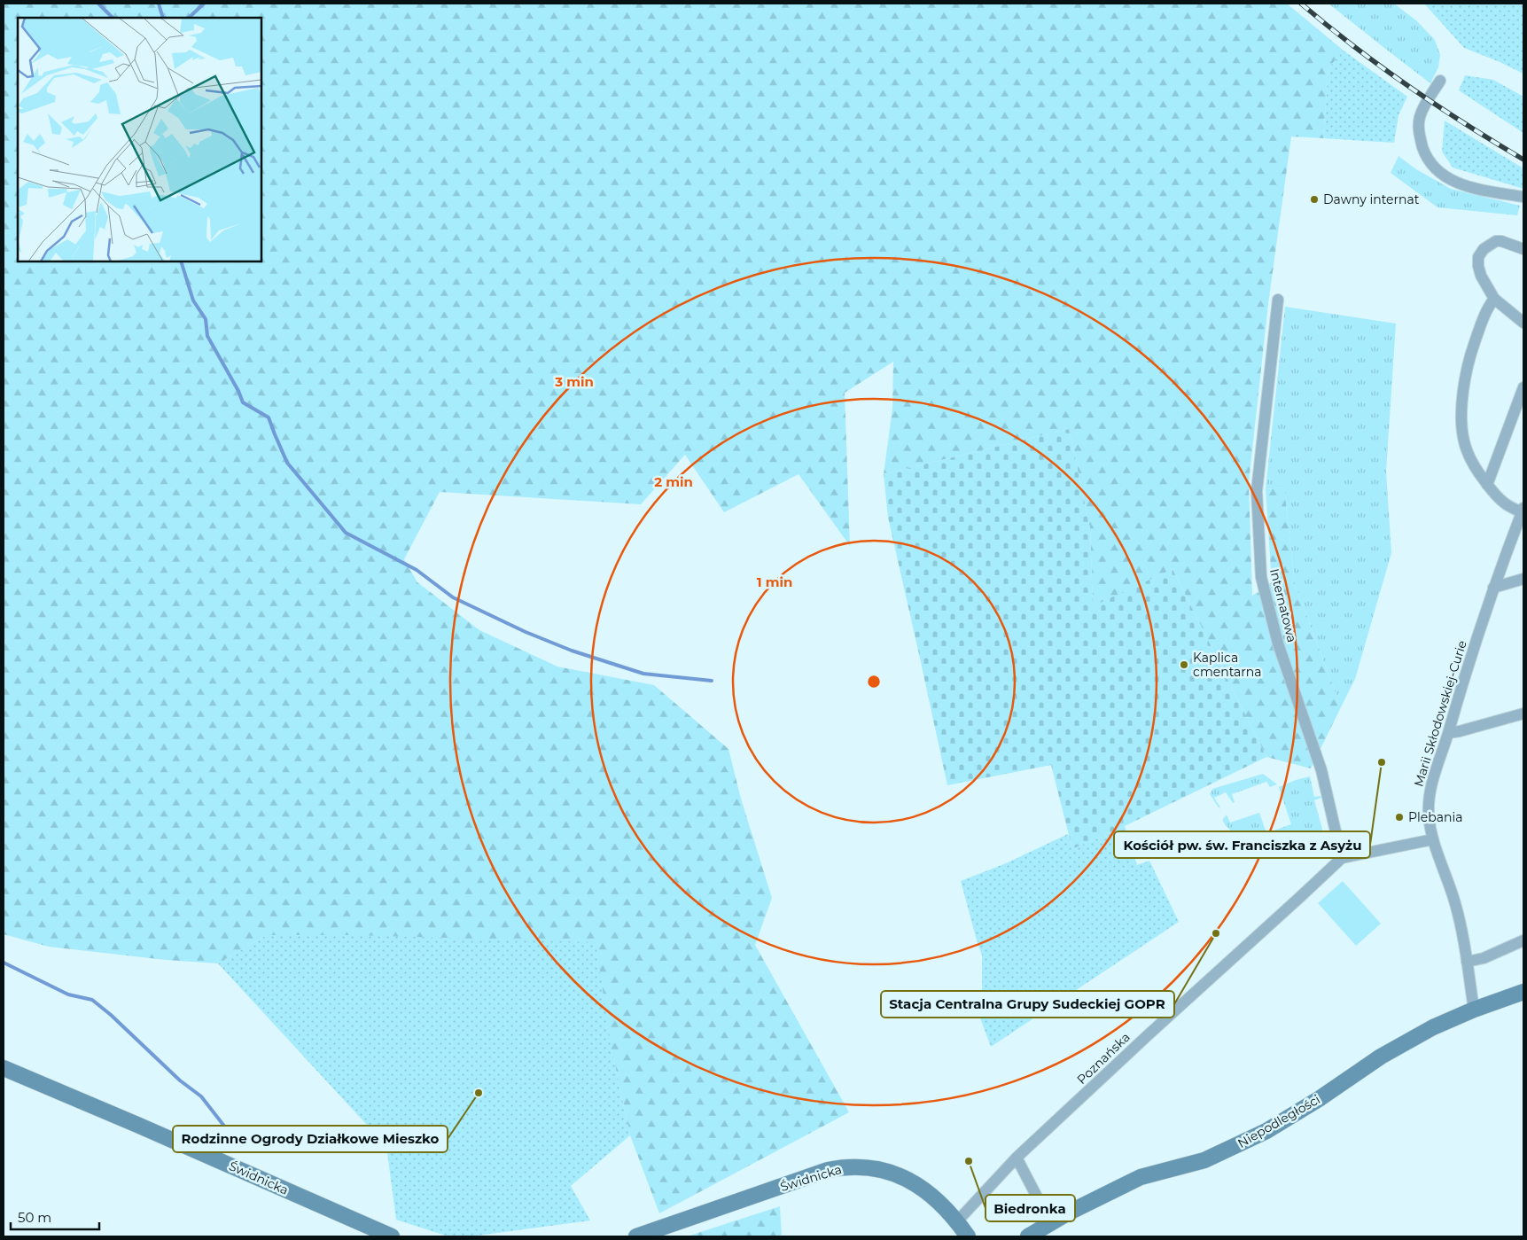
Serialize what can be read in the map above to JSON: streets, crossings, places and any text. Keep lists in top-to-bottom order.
{
  "streets": {
    "main road": ["Niepodległości", "Świdnicka"],
    "street": ["Internatowa", "Marii Skłodowskiej-Curie", "Poznańska"]
  },
  "crossings": [
    ["Internatowa", "Poznańska"],
    ["Marii Skłodowskiej-Curie", "Niepodległości"],
    ["Poznańska", "Świdnicka"]
  ],
  "places": [
    "Dawny internat",
    "Kaplica cmentarna",
    "Kościół pw. św. Franciszka z Asyżu",
    "Plebania",
    "Stacja Centralna Grupy Sudeckiej GOPR",
    "Rodzinne Ogrody Działkowe Mieszko",
    "Biedronka"
  ],
  "scale_bar": "50 m",
  "rings": ["3 min", "2 min", "1 min"]
}
